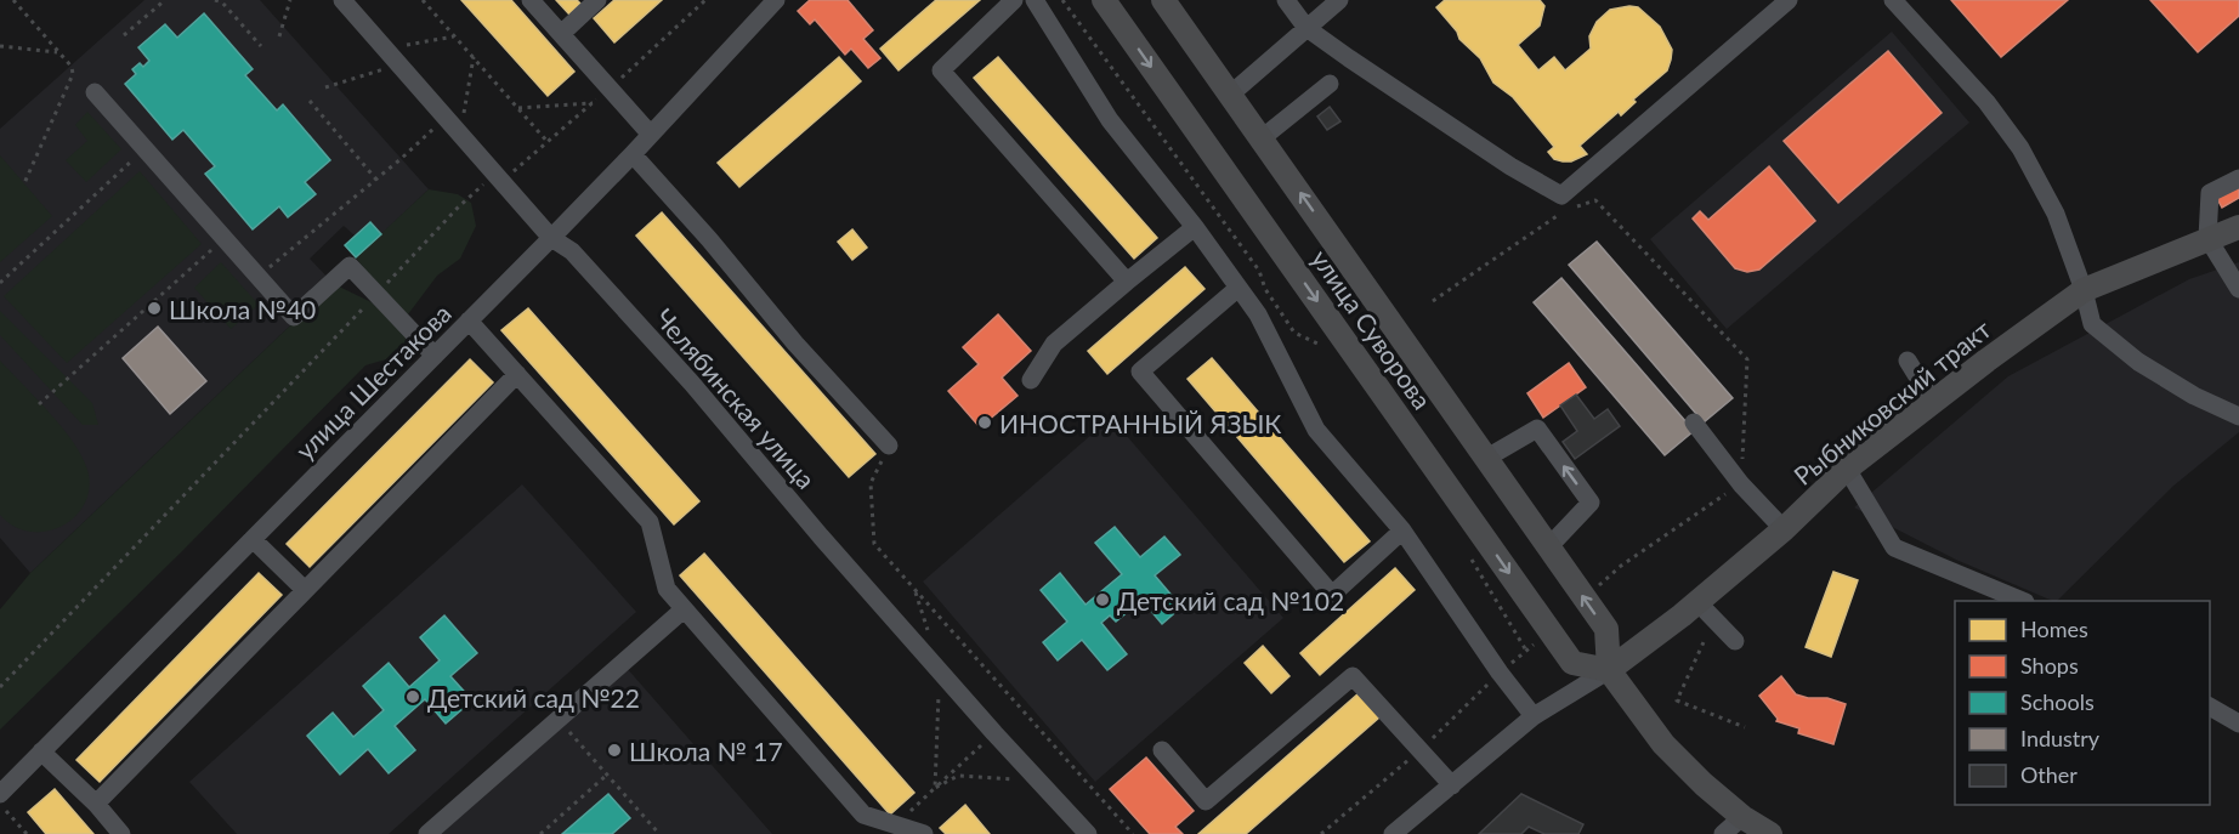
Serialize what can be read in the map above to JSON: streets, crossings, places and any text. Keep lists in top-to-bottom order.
{
  "streets": {
    "main road": ["улица Суворова", "Рыбниковский тракт"],
    "street": ["улица Шестакова", "Челябинская улица"]
  },
  "crossings": [
    ["улица Суворова", "Рыбниковский тракт"],
    ["улица Шестакова", "Челябинская улица"]
  ],
  "places": [
    "Школа №40",
    "ИНОСТРАННЫЙ ЯЗЫК",
    "Детский сад №102",
    "Детский сад №22",
    "Школа № 17"
  ],
  "legend": [
    "Homes",
    "Shops",
    "Schools",
    "Industry",
    "Other"
  ]
}
